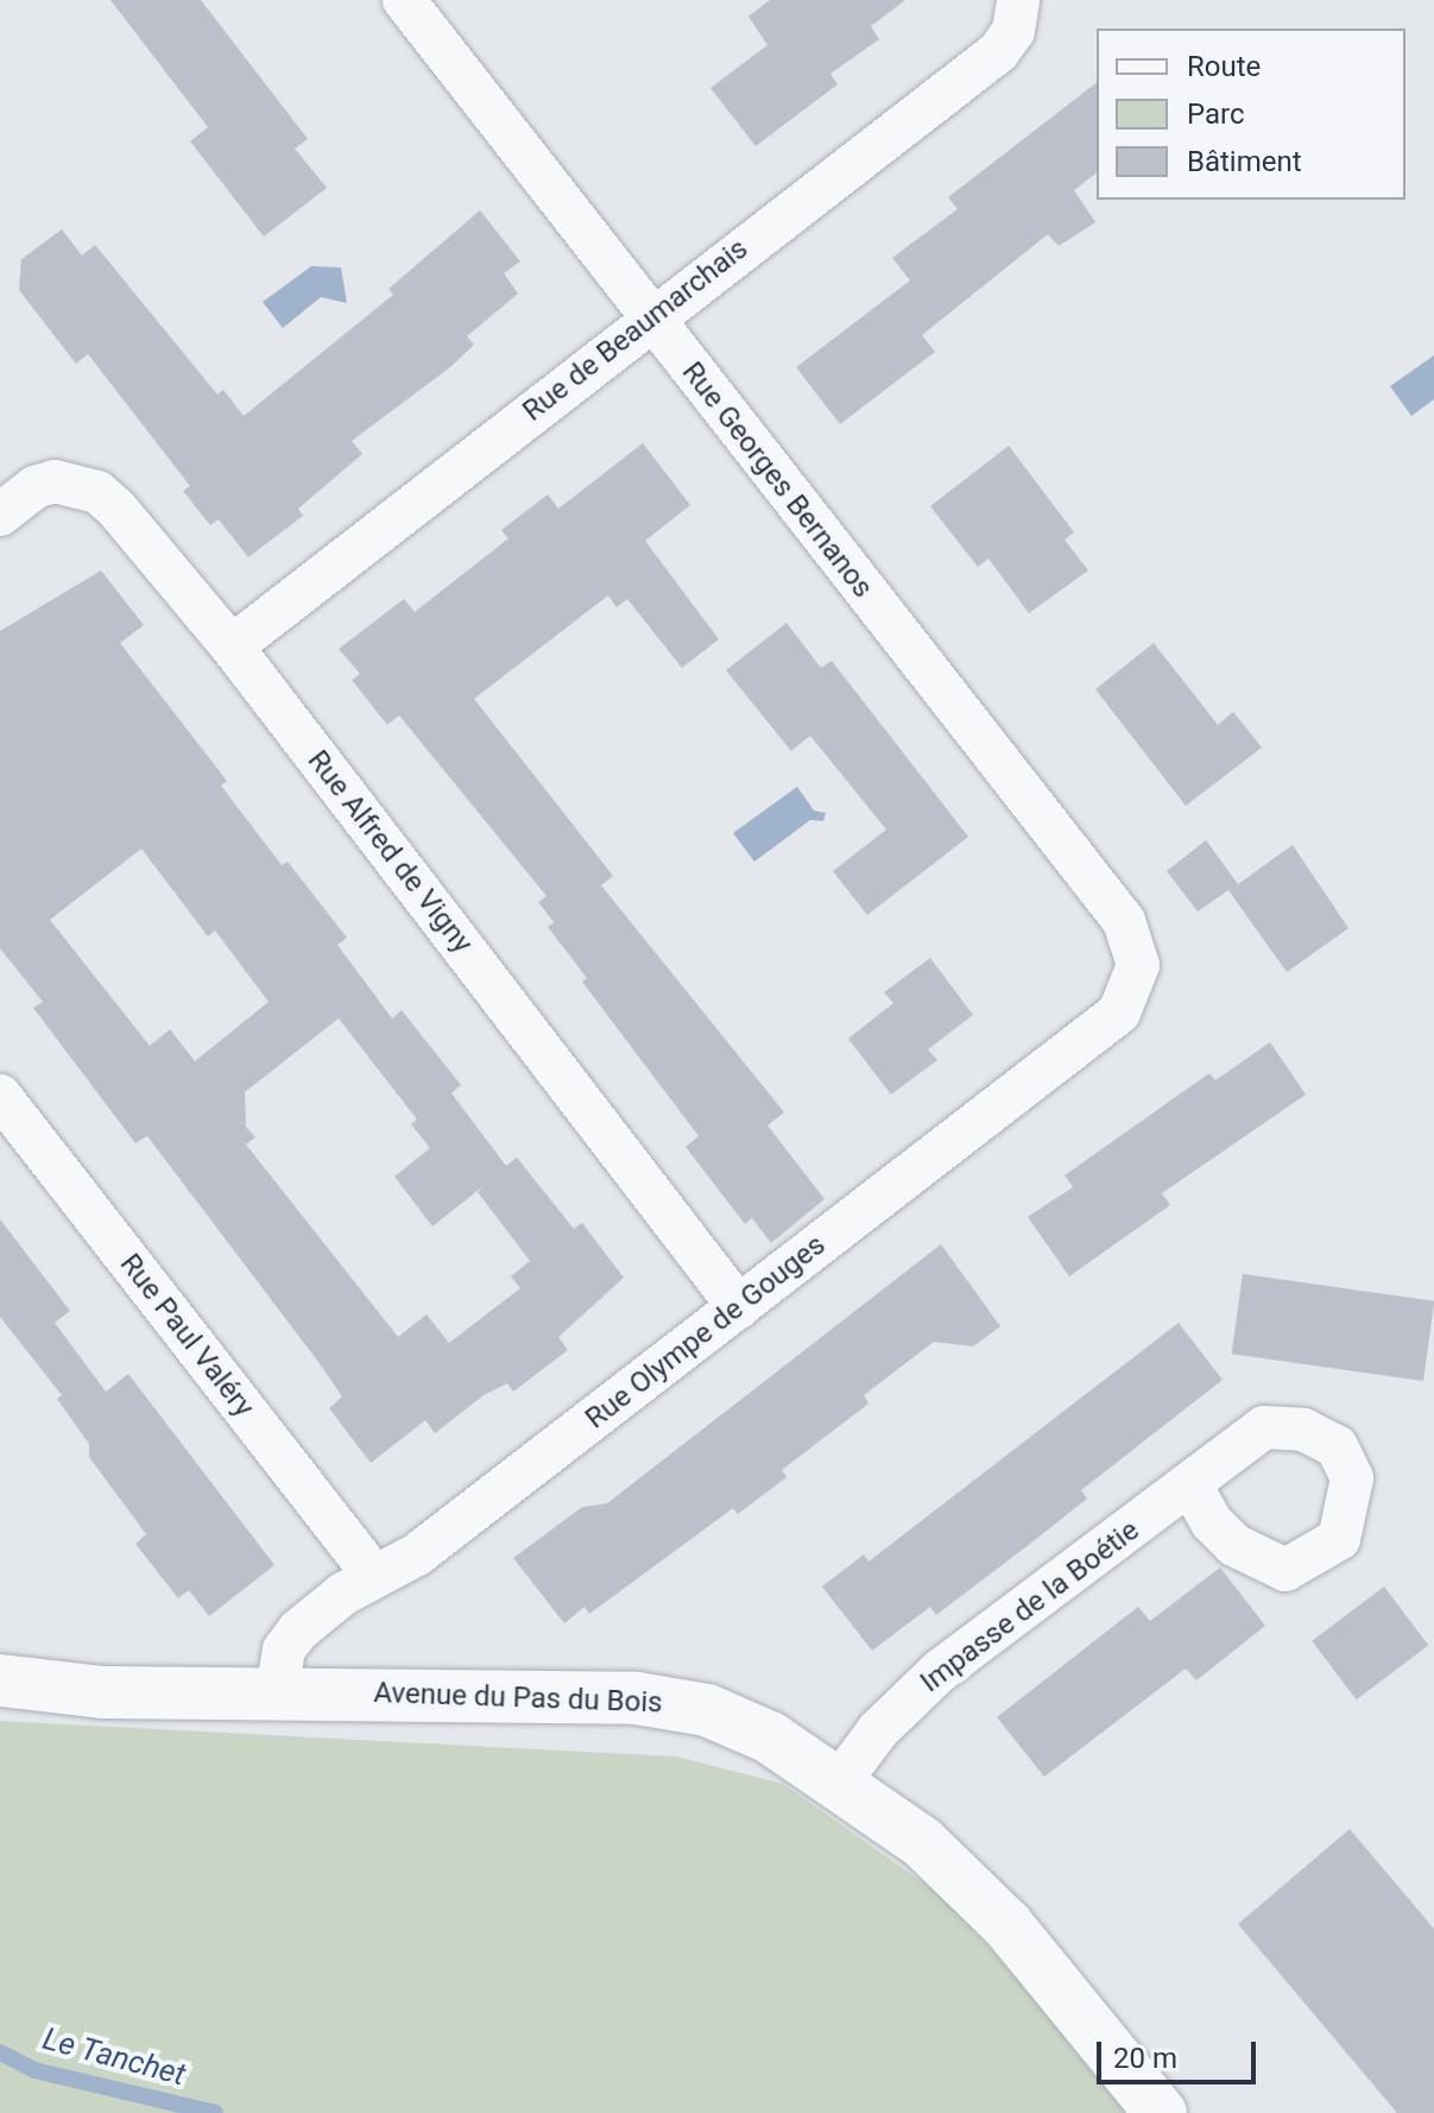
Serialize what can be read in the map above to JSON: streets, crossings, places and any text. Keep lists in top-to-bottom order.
{
  "streets": {
    "street": [
      "Rue de Beaumarchais",
      "Rue Georges Bernanos",
      "Rue Alfred de Vigny",
      "Rue Olympe de Gouges",
      "Rue Paul Valéry",
      "Impasse de la Boétie",
      "Avenue du Pas du Bois"
    ]
  },
  "crossings": [
    ["Rue de Beaumarchais", "Rue Georges Bernanos"],
    ["Rue de Beaumarchais", "Rue Alfred de Vigny"],
    ["Rue Georges Bernanos", "Rue Olympe de Gouges"],
    ["Rue Alfred de Vigny", "Rue Olympe de Gouges"],
    ["Rue Olympe de Gouges", "Rue Paul Valéry"],
    ["Rue Olympe de Gouges", "Avenue du Pas du Bois"],
    ["Impasse de la Boétie", "Avenue du Pas du Bois"]
  ],
  "water": ["Le Tanchet"],
  "legend": ["Route", "Parc", "Bâtiment"],
  "scale_bar": "20 m"
}
